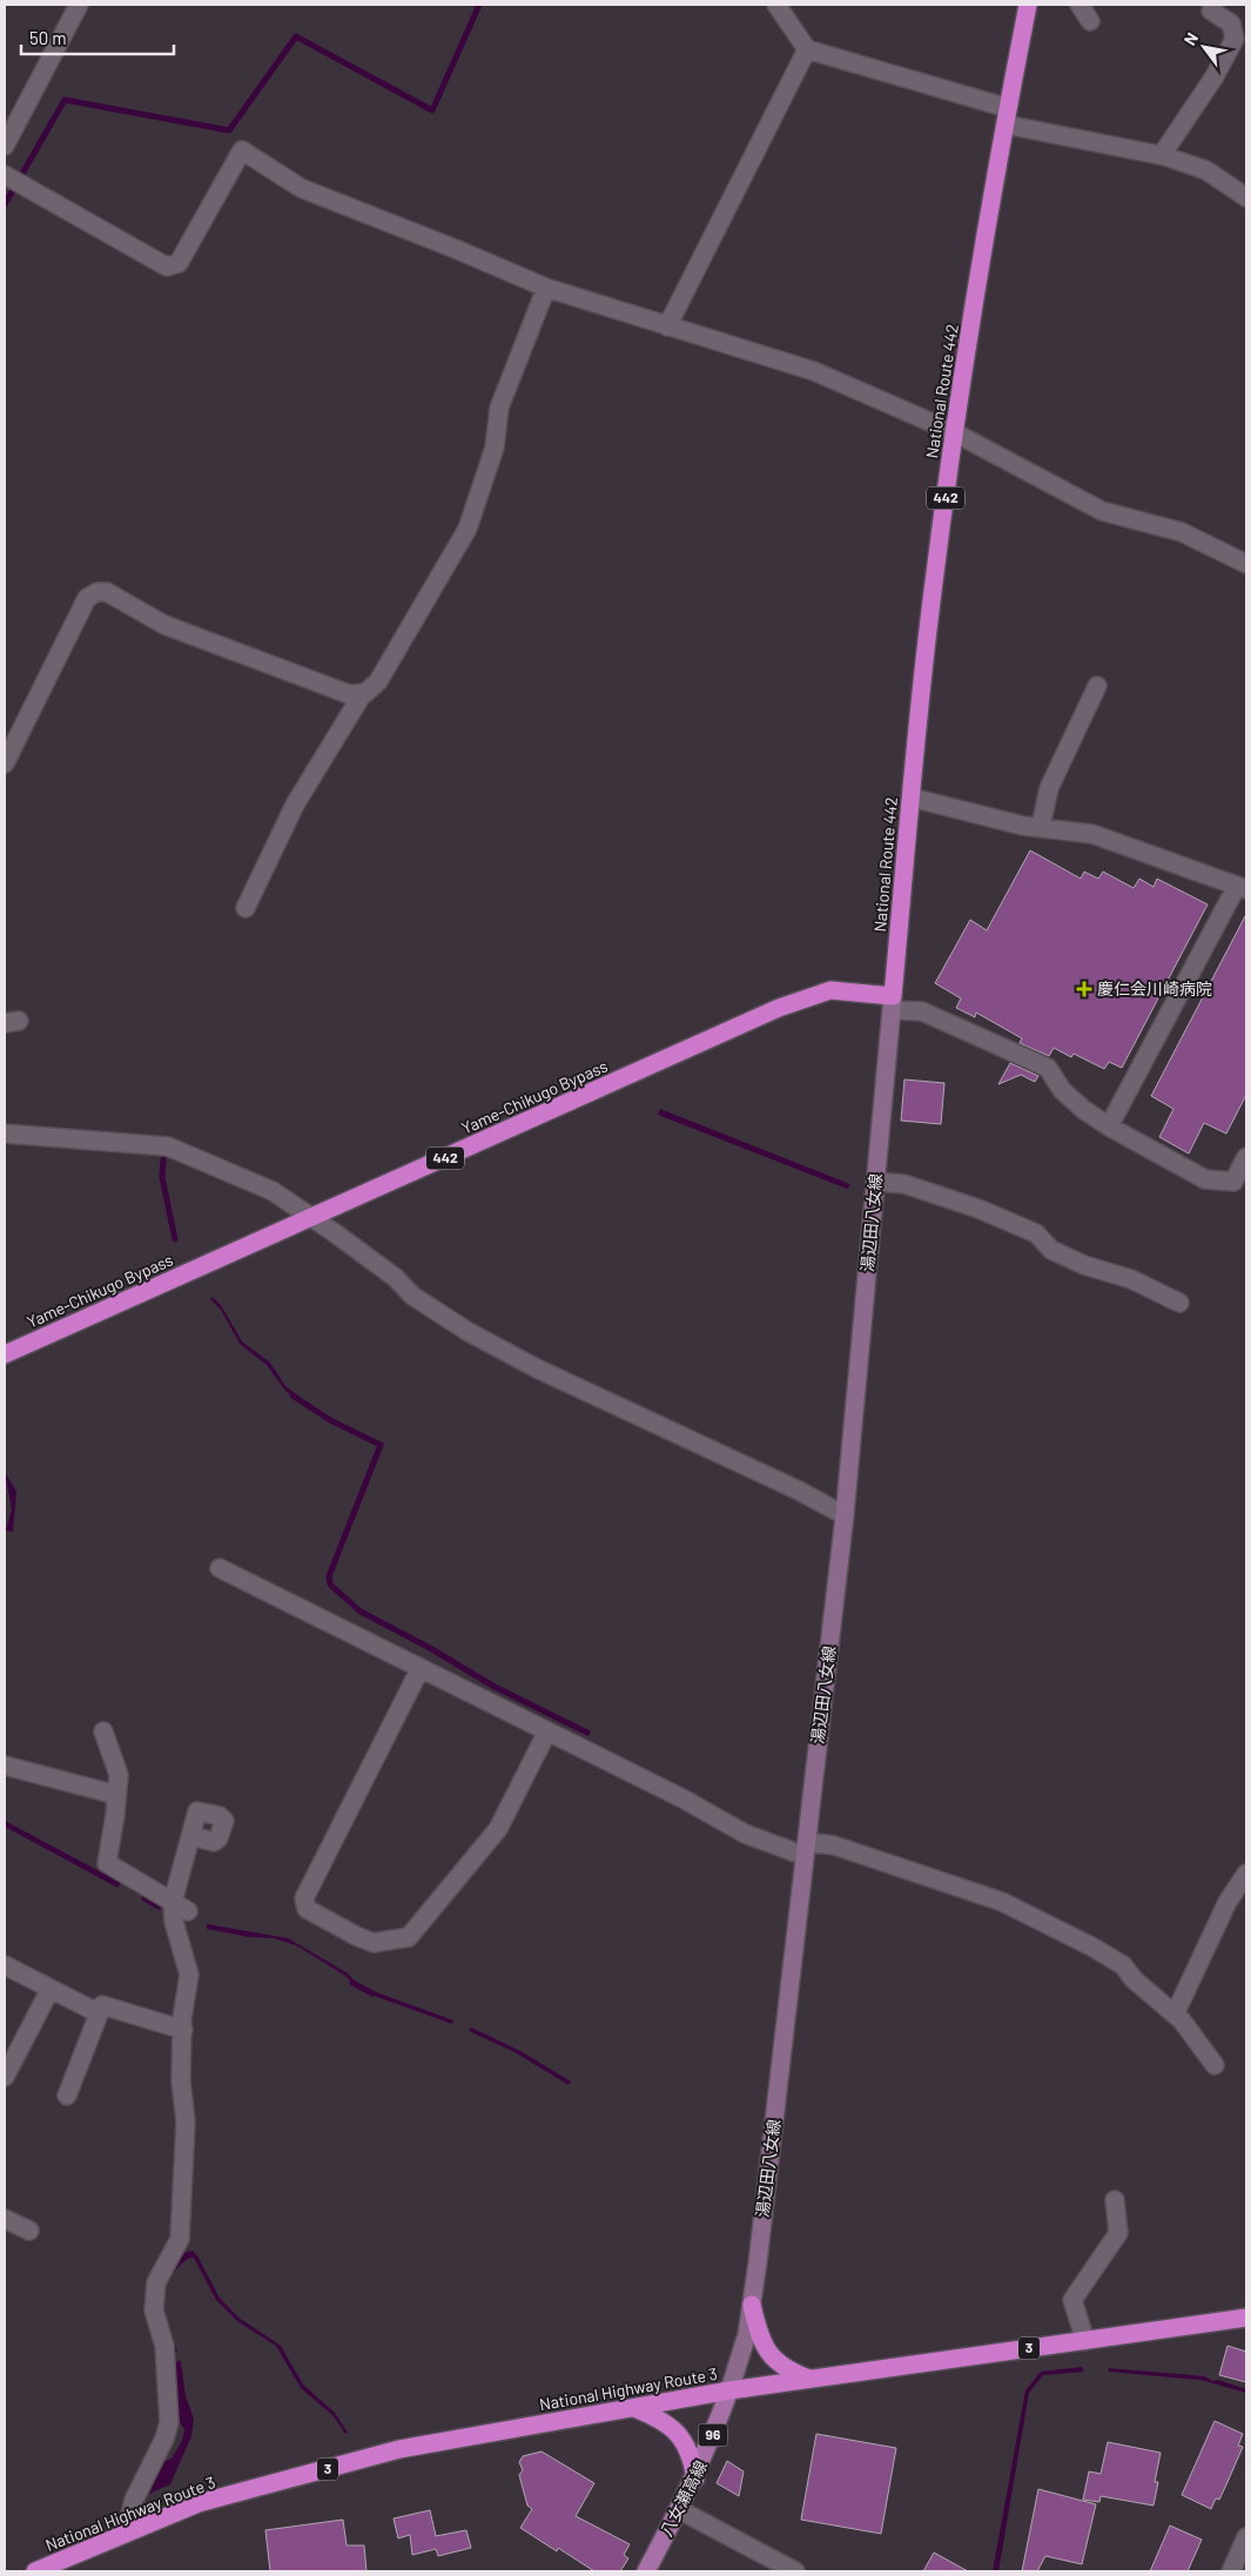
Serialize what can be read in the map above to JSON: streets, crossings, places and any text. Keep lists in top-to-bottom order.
{
  "streets": {
    "highway": [
      "National Route 442",
      "442",
      "Yame-Chikugo Bypass",
      "3",
      "National Highway Route 3"
    ],
    "main road": ["湯辺田八女線", "96", "八女瀬高線"]
  },
  "crossings": [
    ["National Route 442", "Yame-Chikugo Bypass"],
    ["National Route 442", "湯辺田八女線"],
    ["Yame-Chikugo Bypass", "湯辺田八女線"],
    ["湯辺田八女線", "National Highway Route 3"],
    ["湯辺田八女線", "八女瀬高線"],
    ["National Highway Route 3", "八女瀬高線"]
  ],
  "places": {
    "health": ["慶仁会川崎病院"]
  },
  "scale_bar": "50 m",
  "north": "top left"
}
